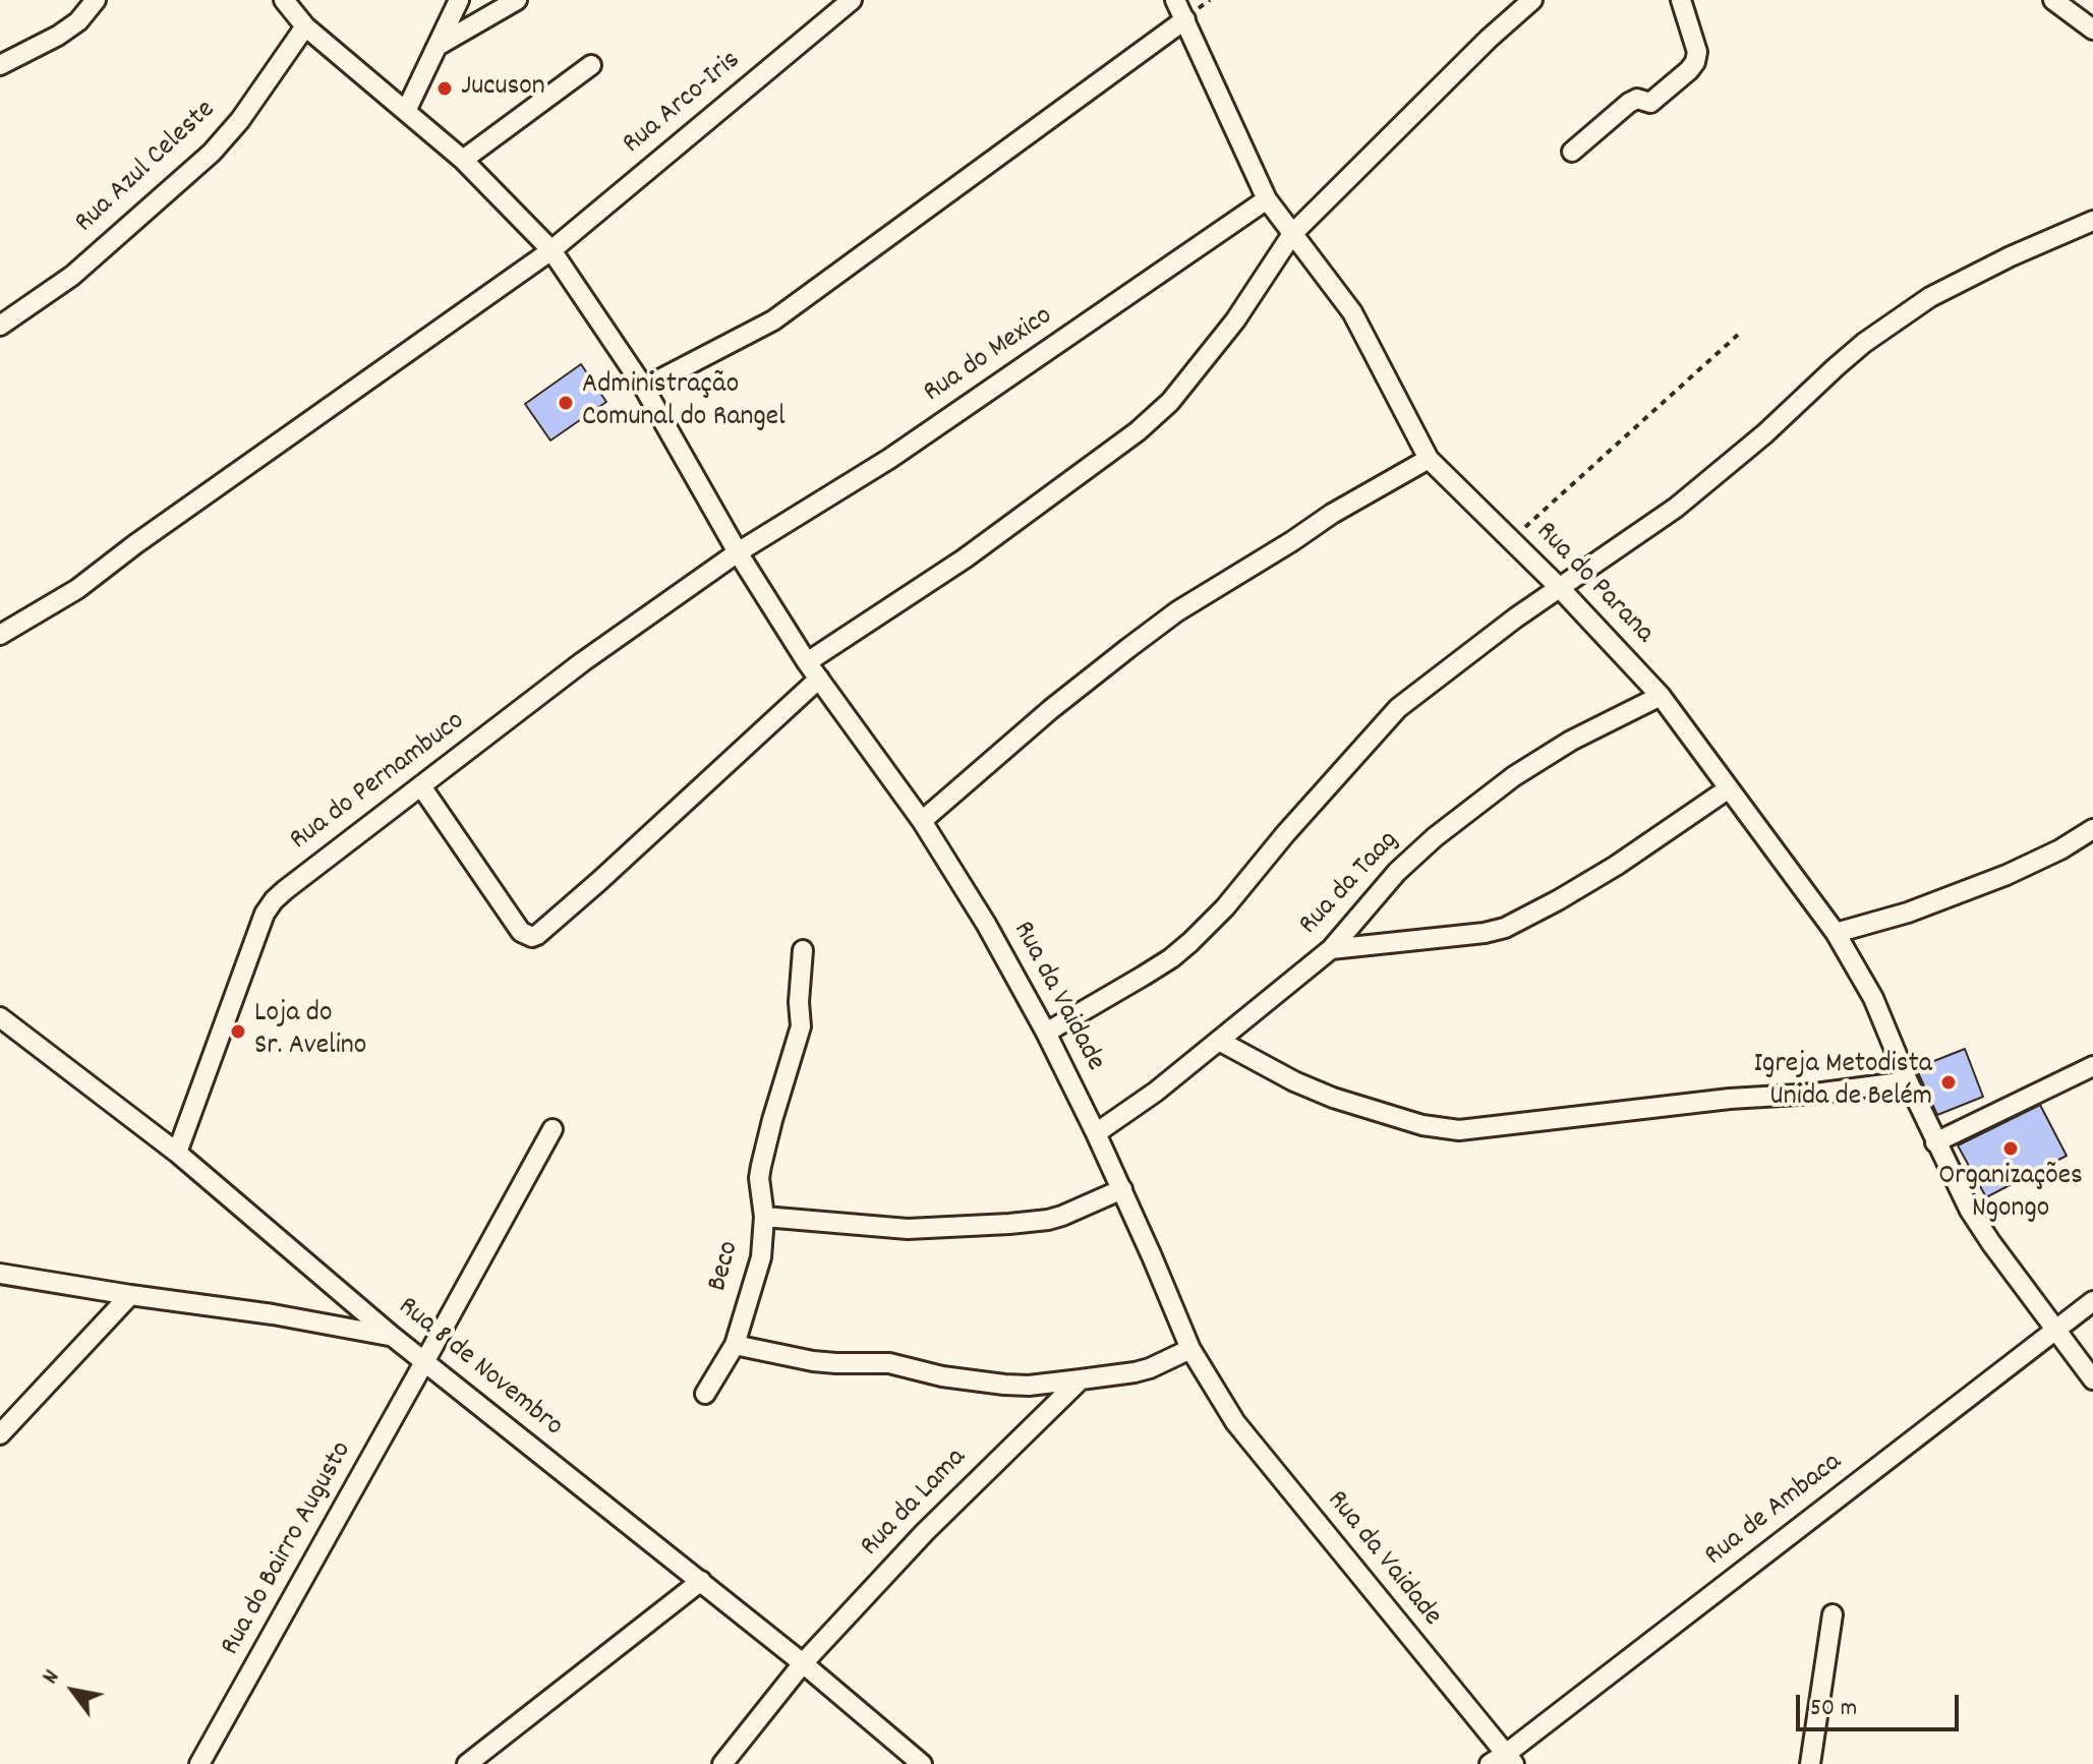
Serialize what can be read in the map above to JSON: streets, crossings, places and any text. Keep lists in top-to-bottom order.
{
  "streets": {
    "street": [
      "Rua Arco-Iris",
      "Rua Azul Celeste",
      "Rua do Mexico",
      "Rua do Parana",
      "Rua do Pernambuco",
      "Rua da Taag",
      "Rua da Vaidade",
      "Beco",
      "Rua 8 de Novembro",
      "Rua da Lama",
      "Rua de Ambaca",
      "Rua do Bairro Augusto"
    ]
  },
  "crossings": [
    ["Rua Arco-Iris", "Rua da Vaidade"],
    ["Rua Azul Celeste", "Rua da Vaidade"],
    ["Rua do Mexico", "Rua do Parana"],
    ["Rua do Mexico", "Rua do Pernambuco"],
    ["Rua do Mexico", "Rua da Vaidade"],
    ["Rua do Parana", "Rua da Taag"],
    ["Rua do Parana", "Rua de Ambaca"],
    ["Rua do Pernambuco", "Rua da Vaidade"],
    ["Rua do Pernambuco", "Rua 8 de Novembro"],
    ["Rua da Taag", "Rua da Vaidade"],
    ["Rua da Vaidade", "Beco"],
    ["Rua da Vaidade", "Rua de Ambaca"],
    ["Rua 8 de Novembro", "Rua da Lama"],
    ["Rua 8 de Novembro", "Rua do Bairro Augusto"]
  ],
  "places": [
    "Jucuson",
    "Administração Comunal do Rangel",
    "Loja do Sr. Avelino",
    "Igreja Metodista Unida de Belém",
    "Organizações Ngongo"
  ],
  "scale_bar": "50 m",
  "north": "top left"
}
